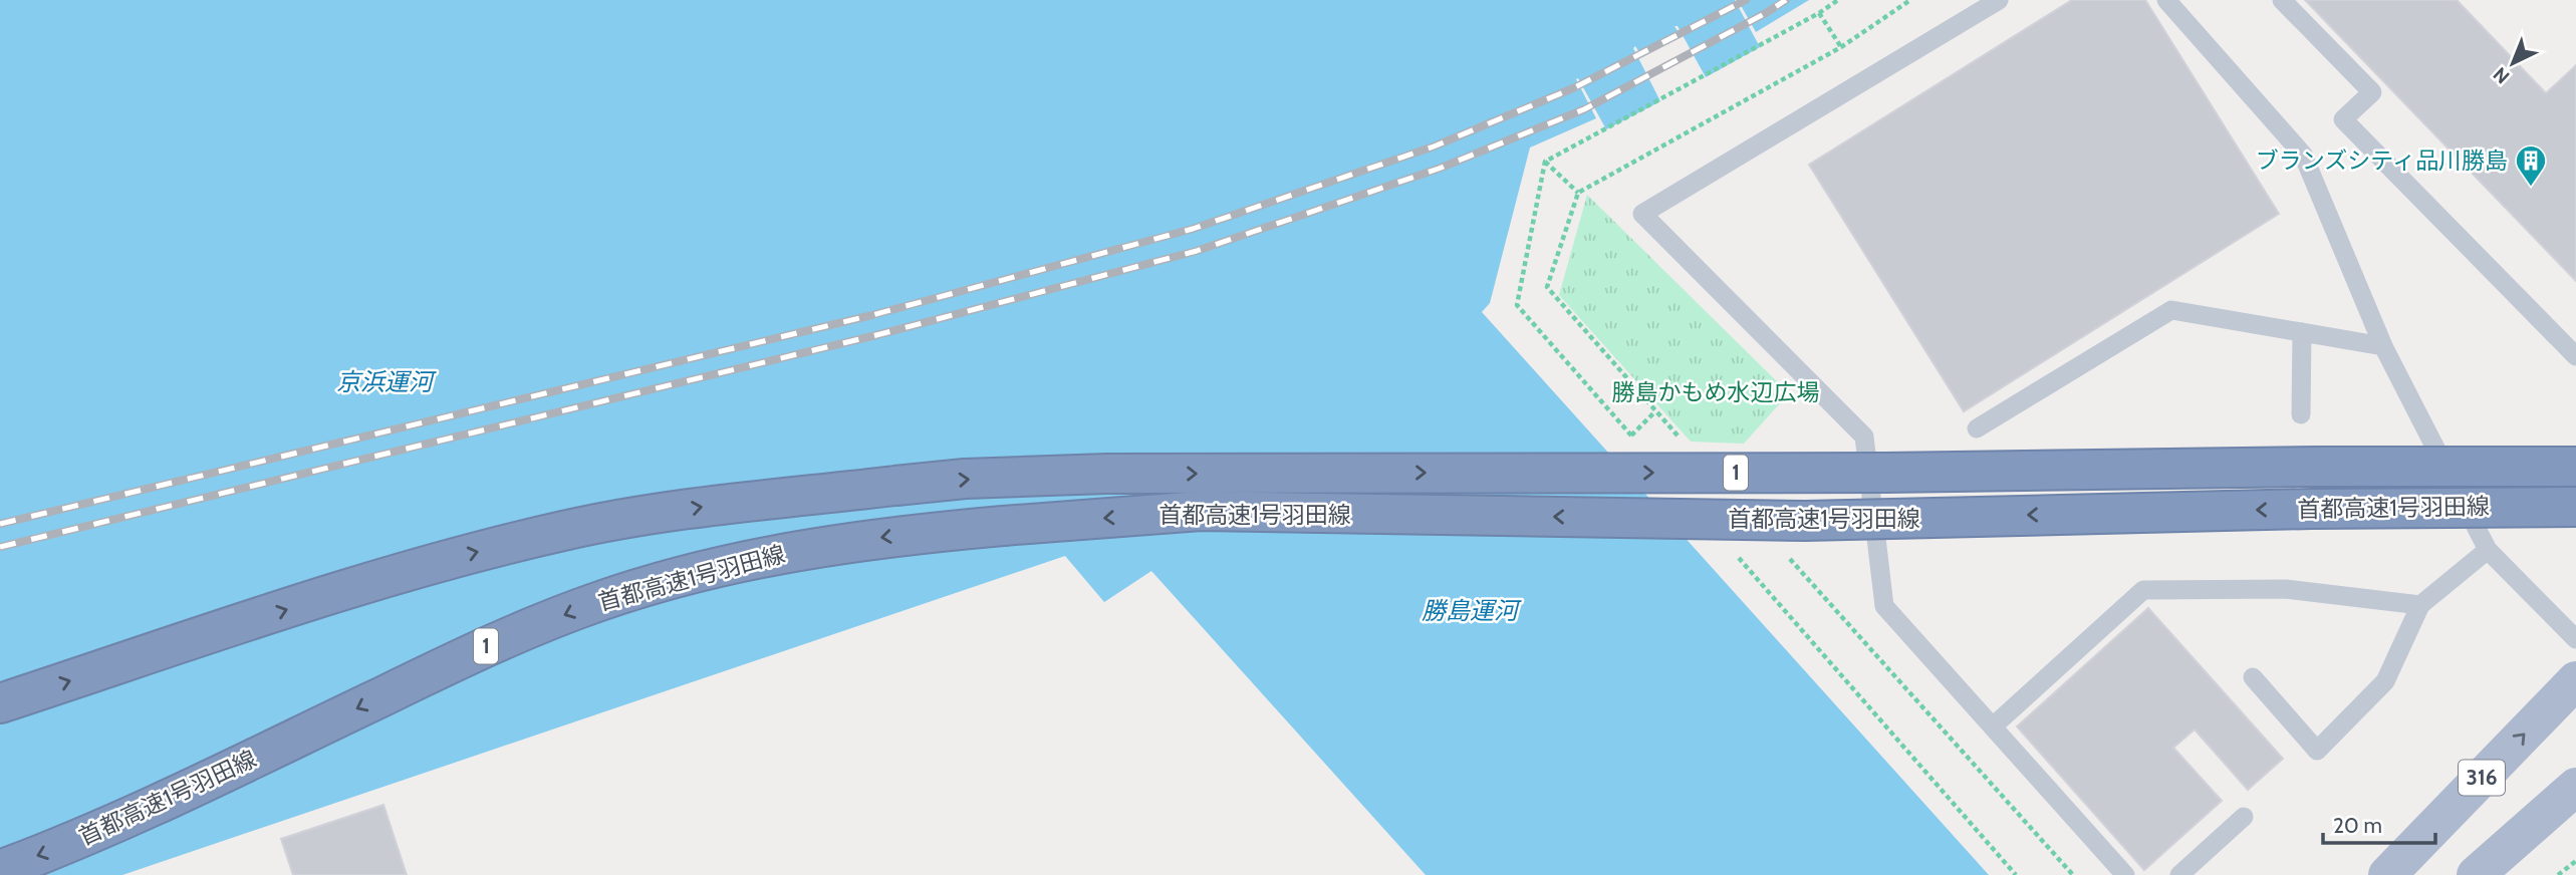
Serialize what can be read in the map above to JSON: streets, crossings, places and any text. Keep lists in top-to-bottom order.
{
  "streets": {
    "highway": ["1", "首都高速1号羽田線"],
    "main road": ["316"]
  },
  "water": ["京浜運河", "勝島運河"],
  "parks": ["勝島かもめ水辺広場"],
  "places": {
    "building": ["ブランズシティ品川勝島"]
  },
  "scale_bar": "20 m",
  "north": "bottom left"
}
